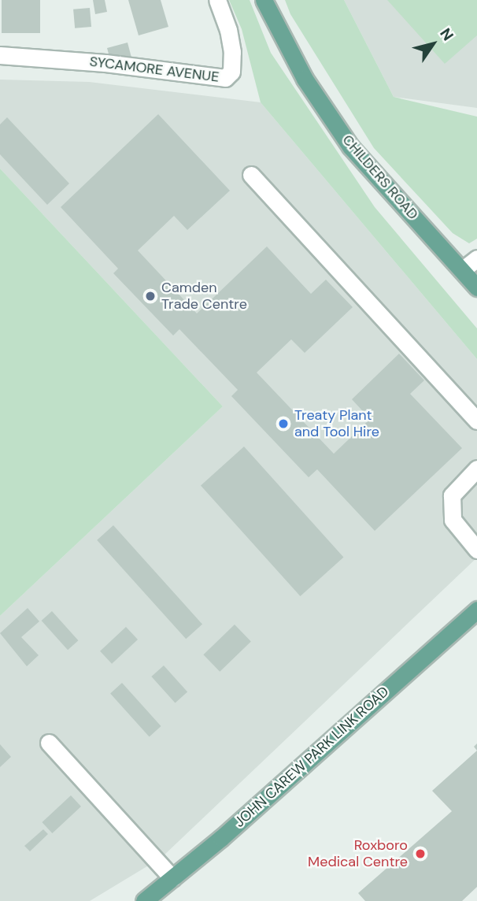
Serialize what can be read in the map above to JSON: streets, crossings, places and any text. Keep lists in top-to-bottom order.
{
  "streets": {
    "main road": ["CHILDERS ROAD", "JOHN CAREW PARK LINK ROAD"],
    "street": ["SYCAMORE AVENUE"]
  },
  "places": ["Camden Trade Centre", "Treaty Plant and Tool Hire", "Roxboro Medical Centre"],
  "north": "top right"
}
